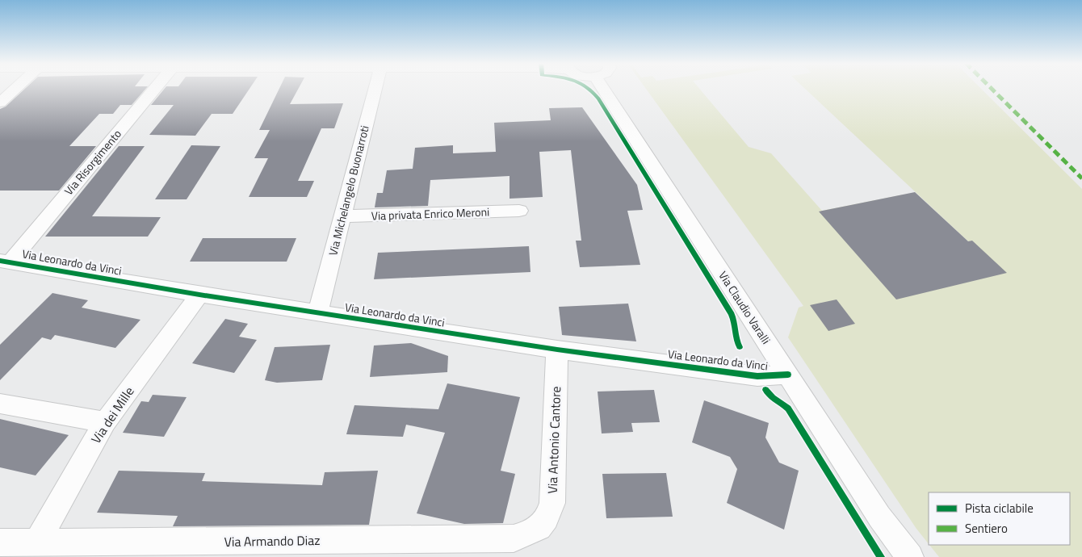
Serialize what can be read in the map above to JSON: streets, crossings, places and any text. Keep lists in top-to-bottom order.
{
  "streets": {
    "street": [
      "Via Risorgimento",
      "Via Michelangelo Buonarroti",
      "Via privata Enrico Meroni",
      "Via Leonardo da Vinci",
      "Via Claudio Varalli",
      "Via dei Mille",
      "Via Antonio Cantore",
      "Via Armando Diaz"
    ]
  },
  "crossings": [
    ["Via Risorgimento", "Via Leonardo da Vinci"],
    ["Via Michelangelo Buonarroti", "Via privata Enrico Meroni"],
    ["Via Michelangelo Buonarroti", "Via Leonardo da Vinci"],
    ["Via Leonardo da Vinci", "Via Claudio Varalli"],
    ["Via Leonardo da Vinci", "Via dei Mille"],
    ["Via Leonardo da Vinci", "Via Antonio Cantore"],
    ["Via dei Mille", "Via Armando Diaz"],
    ["Via Antonio Cantore", "Via Armando Diaz"]
  ],
  "legend": ["Pista ciclabile", "Sentiero"]
}
